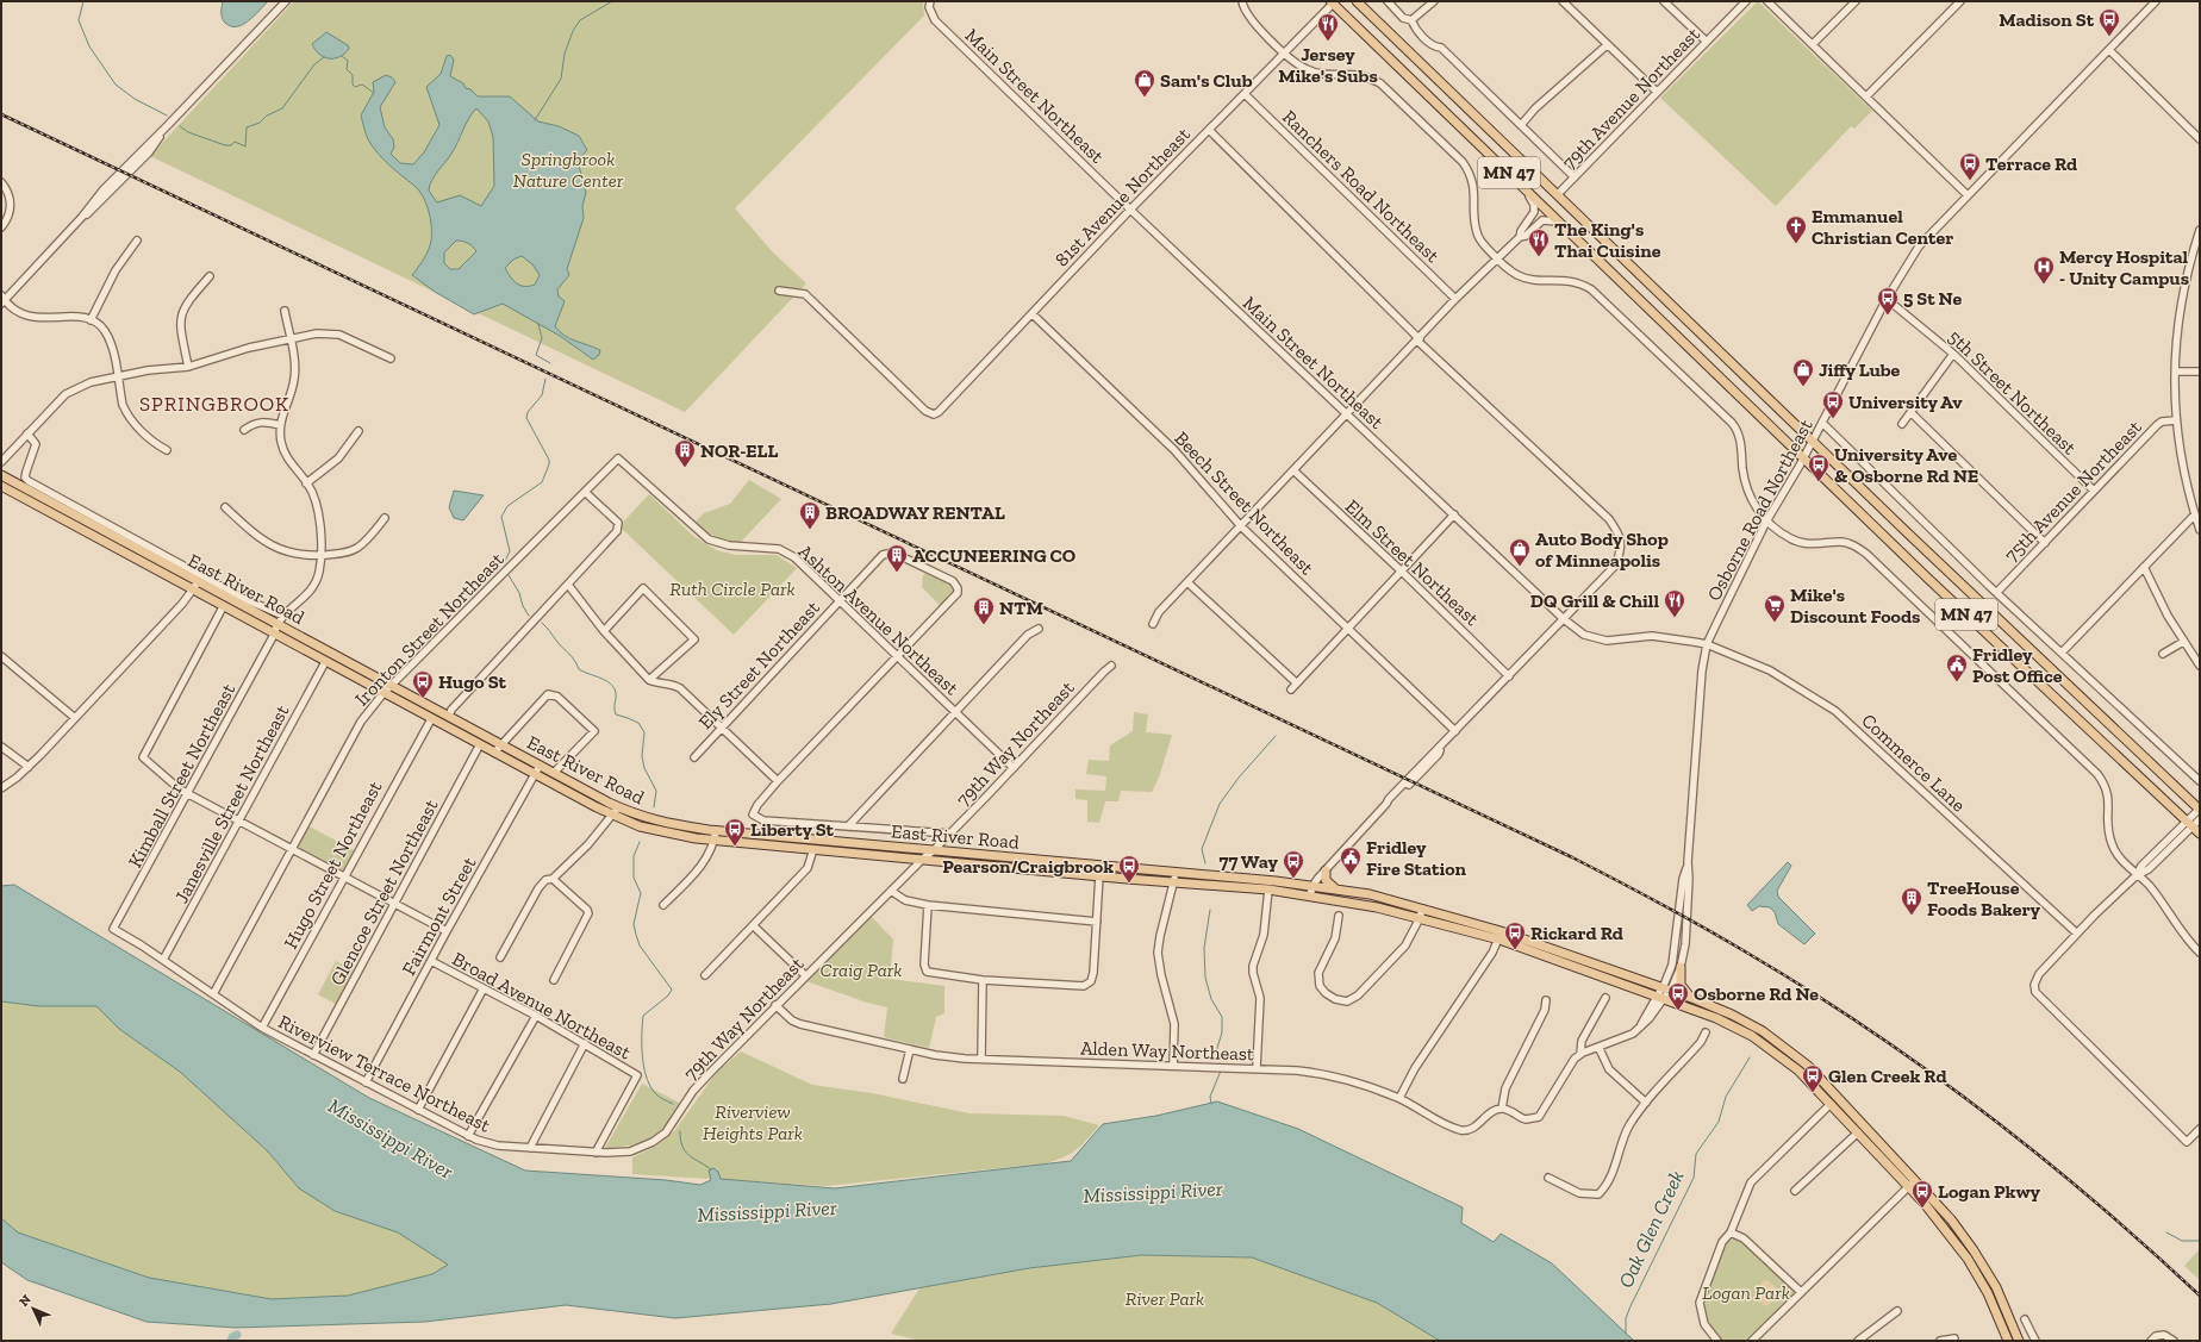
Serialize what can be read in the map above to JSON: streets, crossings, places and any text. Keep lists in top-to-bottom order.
{
  "streets": {
    "main road": ["MN 47", "East River Road"],
    "street": [
      "Main Street Northeast",
      "79th Avenue Northeast",
      "Ranchers Road Northeast",
      "81st Avenue Northeast",
      "5th Street Northeast",
      "75th Avenue Northeast",
      "Beech Street Northeast",
      "Osborne Road Northeast",
      "Elm Street Northeast",
      "Ashton Avenue Northeast",
      "Ironton Street Northeast",
      "Ely Street Northeast",
      "79th Way Northeast",
      "Commerce Lane",
      "Kimball Street Northeast",
      "Janesville Street Northeast",
      "Hugo Street Northeast",
      "Glencoe Street Northeast",
      "Fairmont Street",
      "Broad Avenue Northeast",
      "Alden Way Northeast",
      "Riverview Terrace Northeast"
    ]
  },
  "crossings": [
    ["Main Street Northeast", "81st Avenue Northeast"],
    ["Main Street Northeast", "Osborne Road Northeast"],
    ["Main Street Northeast", "Commerce Lane"],
    ["79th Avenue Northeast", "MN 47"],
    ["MN 47", "81st Avenue Northeast"],
    ["MN 47", "Osborne Road Northeast"],
    ["Ranchers Road Northeast", "81st Avenue Northeast"],
    ["81st Avenue Northeast", "Beech Street Northeast"],
    ["5th Street Northeast", "75th Avenue Northeast"],
    ["5th Street Northeast", "Osborne Road Northeast"],
    ["Osborne Road Northeast", "East River Road"],
    ["Osborne Road Northeast", "Commerce Lane"],
    ["East River Road", "Ironton Street Northeast"],
    ["East River Road", "79th Way Northeast"],
    ["East River Road", "Kimball Street Northeast"],
    ["East River Road", "Janesville Street Northeast"],
    ["East River Road", "Hugo Street Northeast"],
    ["East River Road", "Glencoe Street Northeast"],
    ["East River Road", "Fairmont Street"],
    ["East River Road", "Broad Avenue Northeast"],
    ["Ashton Avenue Northeast", "Ironton Street Northeast"],
    ["Ashton Avenue Northeast", "Ely Street Northeast"],
    ["Ashton Avenue Northeast", "79th Way Northeast"],
    ["Ironton Street Northeast", "Broad Avenue Northeast"],
    ["Ironton Street Northeast", "Riverview Terrace Northeast"],
    ["79th Way Northeast", "Alden Way Northeast"],
    ["79th Way Northeast", "Riverview Terrace Northeast"],
    ["Kimball Street Northeast", "Broad Avenue Northeast"],
    ["Kimball Street Northeast", "Riverview Terrace Northeast"],
    ["Janesville Street Northeast", "Broad Avenue Northeast"],
    ["Janesville Street Northeast", "Riverview Terrace Northeast"],
    ["Hugo Street Northeast", "Broad Avenue Northeast"],
    ["Hugo Street Northeast", "Riverview Terrace Northeast"],
    ["Glencoe Street Northeast", "Broad Avenue Northeast"],
    ["Glencoe Street Northeast", "Riverview Terrace Northeast"],
    ["Fairmont Street", "Broad Avenue Northeast"],
    ["Fairmont Street", "Riverview Terrace Northeast"],
    ["Broad Avenue Northeast", "Riverview Terrace Northeast"]
  ],
  "districts": ["SPRINGBROOK"],
  "water": ["Mississippi River", "Oak Glen Creek"],
  "parks": [
    "Springbrook Nature Center",
    "Ruth Circle Park",
    "Craig Park",
    "Riverview Heights Park",
    "Logan Park",
    "River Park"
  ],
  "places": {
    "bus stop": [
      "Madison St",
      "Terrace Rd",
      "5 St Ne",
      "University Av",
      "University Ave & Osborne Rd NE",
      "Hugo St",
      "Liberty St",
      "77 Way",
      "Pearson/Craigbrook",
      "Rickard Rd",
      "Osborne Rd Ne",
      "Glen Creek Rd",
      "Logan Pkwy"
    ],
    "restaurant": ["Jersey Mike's Subs", "The King's Thai Cuisine", "DQ Grill & Chill"],
    "shop": ["Sam's Club", "Jiffy Lube", "Auto Body Shop of Minneapolis"],
    "church": ["Emmanuel Christian Center"],
    "hospital": ["Mercy Hospital - Unity Campus"],
    "building": [
      "NOR-ELL",
      "BROADWAY RENTAL",
      "ACCUNEERING CO",
      "NTM",
      "TreeHouse Foods Bakery"
    ],
    "supermarket": ["Mike's Discount Foods"],
    "public building": ["Fridley Post Office", "Fridley Fire Station"]
  },
  "north": "top left"
}
